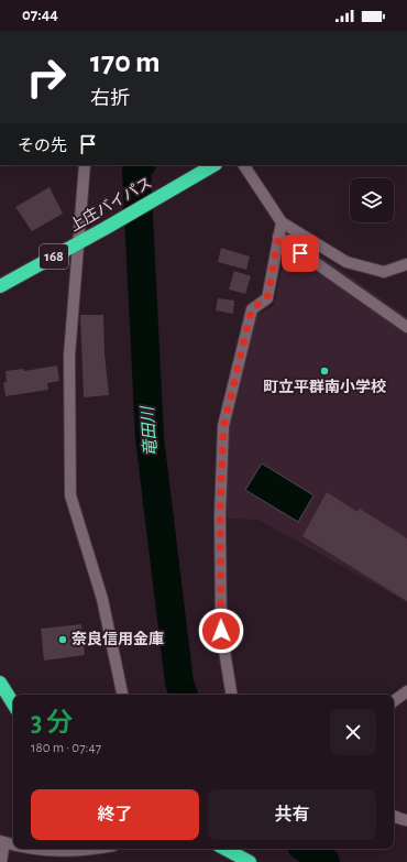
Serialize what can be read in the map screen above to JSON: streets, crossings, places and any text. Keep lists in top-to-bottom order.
{
  "streets": {
    "highway": ["上庄バイパス", "168"]
  },
  "water": ["竜田川"],
  "places": ["町立平群南小学校", "奈良信用金庫"],
  "page": {
    "status": "07:44",
    "turn": ["170 m", "右折"],
    "then": "その先",
    "heading": ["3 分", "180 m · 07:47"],
    "buttons": ["終了", "共有"]
  }
}
